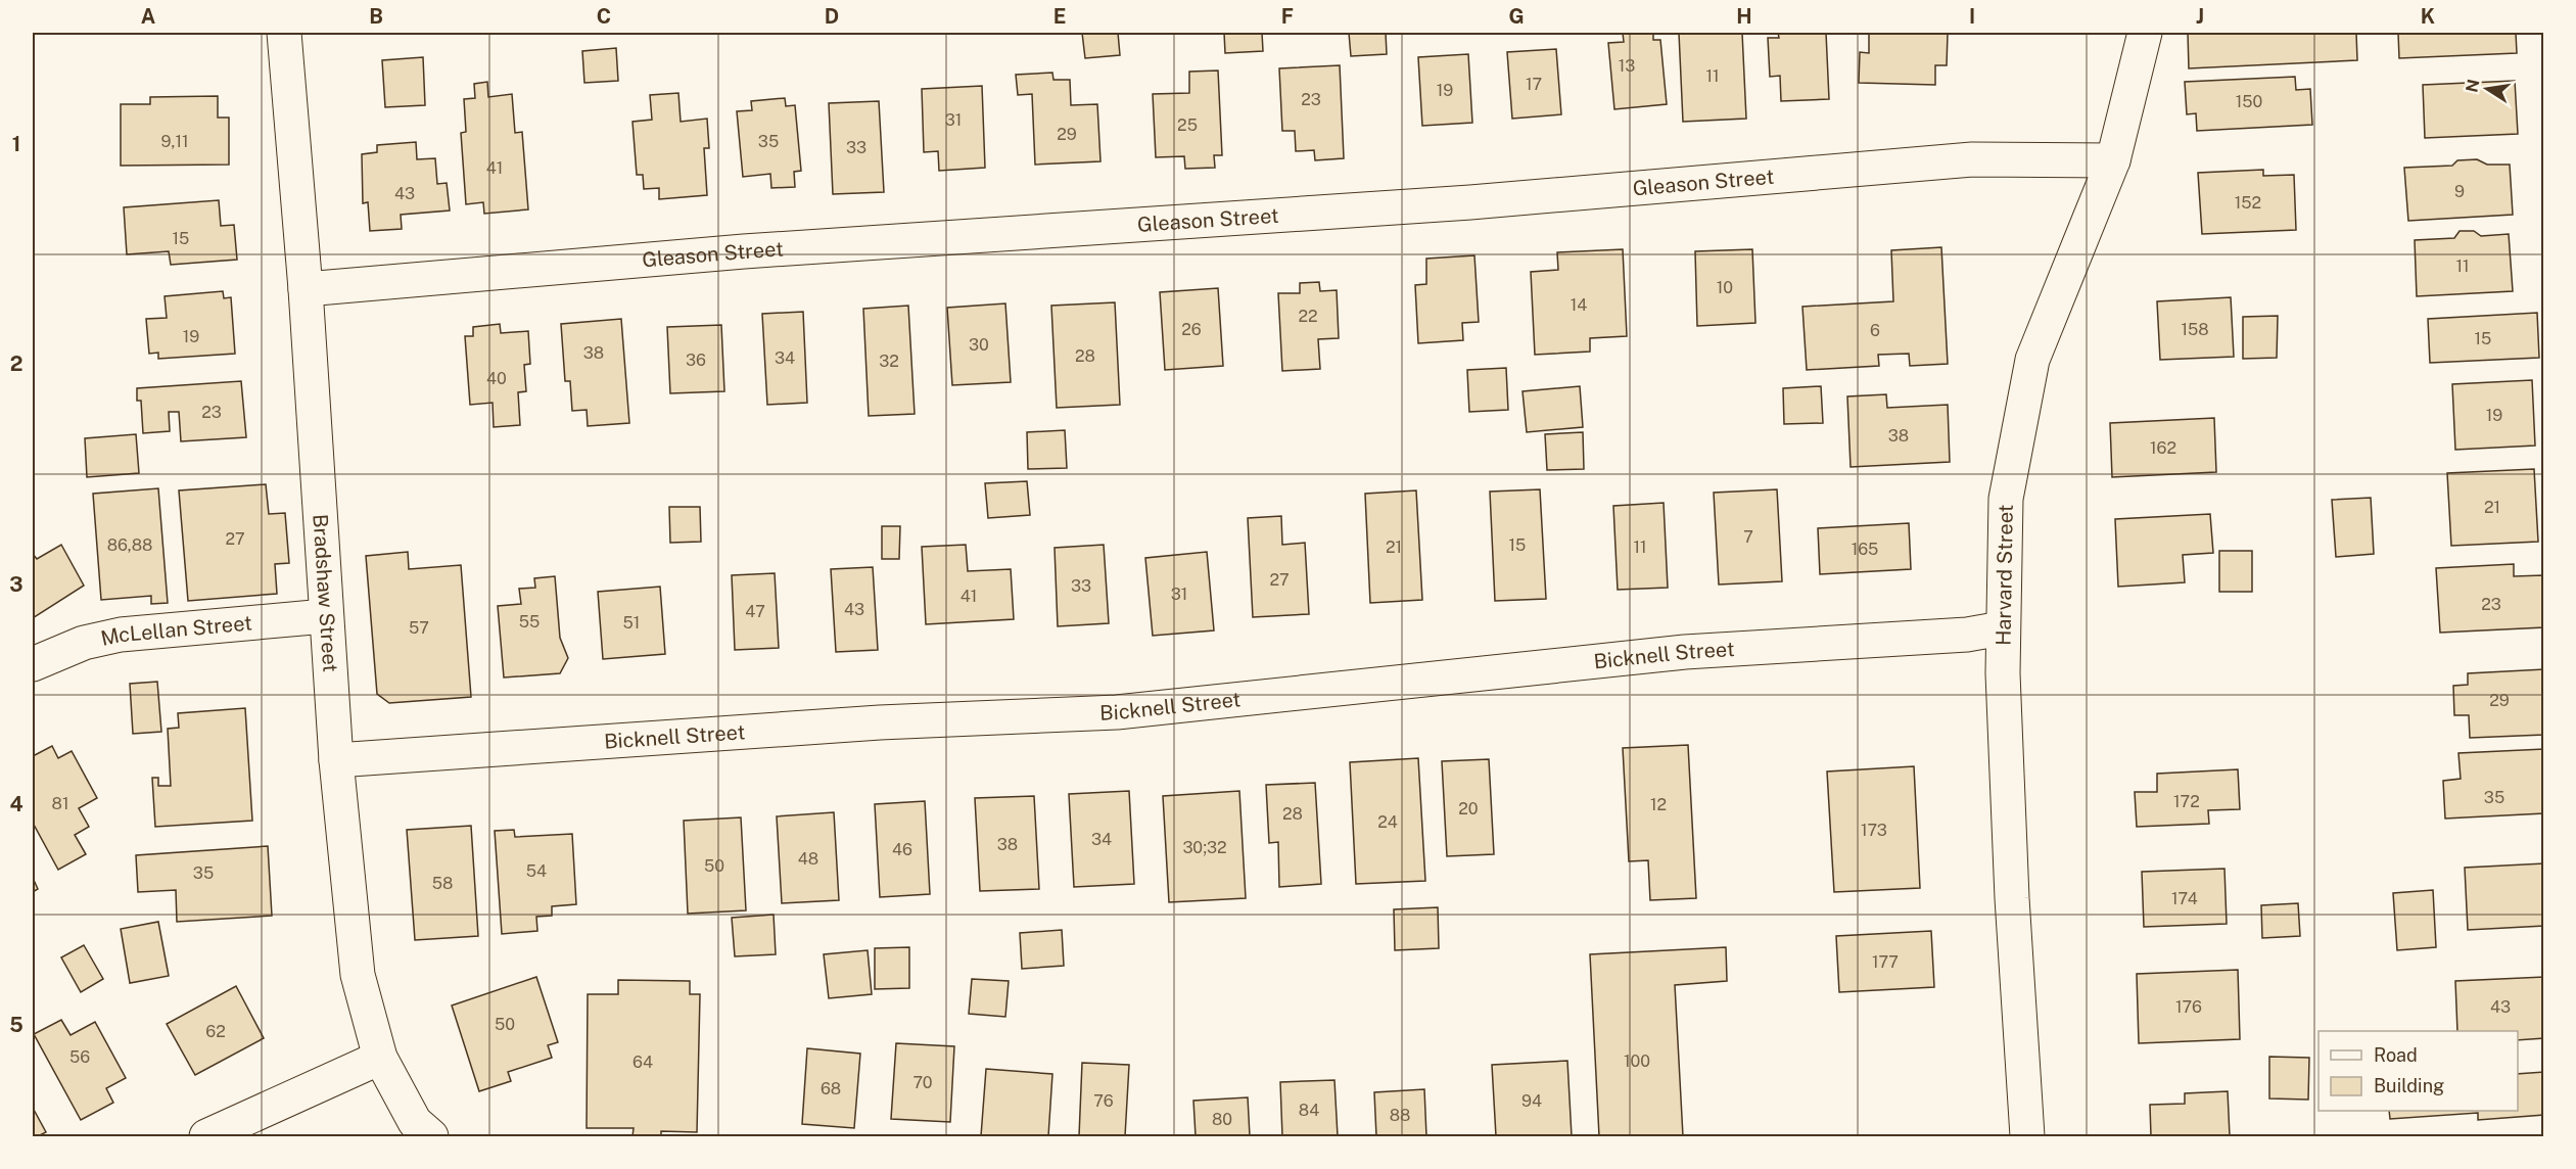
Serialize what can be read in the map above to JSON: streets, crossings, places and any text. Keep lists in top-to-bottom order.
{
  "streets": {
    "street": [
      "Gleason Street",
      "Harvard Street",
      "Bradshaw Street",
      "McLellan Street",
      "Bicknell Street"
    ]
  },
  "crossings": [
    ["Gleason Street", "Harvard Street"],
    ["Gleason Street", "Bradshaw Street"],
    ["Harvard Street", "Bicknell Street"],
    ["Bradshaw Street", "McLellan Street"],
    ["Bradshaw Street", "Bicknell Street"]
  ],
  "house_numbers": [
    "13",
    "11",
    "17",
    "19",
    "23",
    "150",
    "31",
    "25",
    "29",
    "9,11",
    "35",
    "33",
    "41",
    "9",
    "43",
    "152",
    "15",
    "11",
    "10",
    "14",
    "22",
    "26",
    "158",
    "6",
    "19",
    "15",
    "30",
    "38",
    "28",
    "34",
    "36",
    "32",
    "40",
    "23",
    "19",
    "38",
    "162",
    "21",
    "7",
    "27",
    "86,88",
    "15",
    "21",
    "11",
    "165",
    "27",
    "33",
    "31",
    "41",
    "23",
    "43",
    "47",
    "55",
    "51",
    "57",
    "29",
    "35",
    "172",
    "81",
    "12",
    "20",
    "28",
    "24",
    "173",
    "34",
    "38",
    "30;32",
    "46",
    "48",
    "50",
    "54",
    "35",
    "58",
    "174",
    "177",
    "176",
    "43",
    "50",
    "62",
    "56",
    "100",
    "64",
    "70",
    "68",
    "76",
    "94",
    "84",
    "88",
    "80"
  ],
  "legend": ["Road", "Building"],
  "north": "left",
  "grid": {
    "columns": [
      "A",
      "B",
      "C",
      "D",
      "E",
      "F",
      "G",
      "H",
      "I",
      "J",
      "K"
    ],
    "rows": [
      "1",
      "2",
      "3",
      "4",
      "5"
    ]
  }
}
